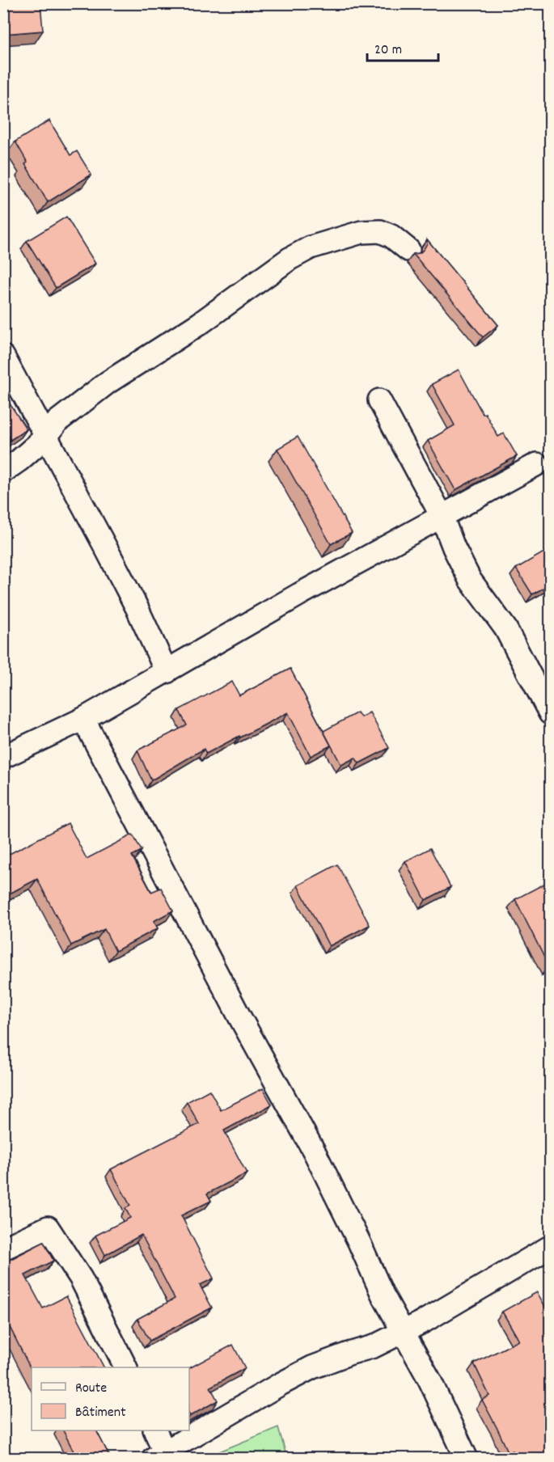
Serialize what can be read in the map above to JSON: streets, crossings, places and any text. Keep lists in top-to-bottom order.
{
  "legend": ["Route", "Bâtiment"],
  "scale_bar": "20 m"
}
